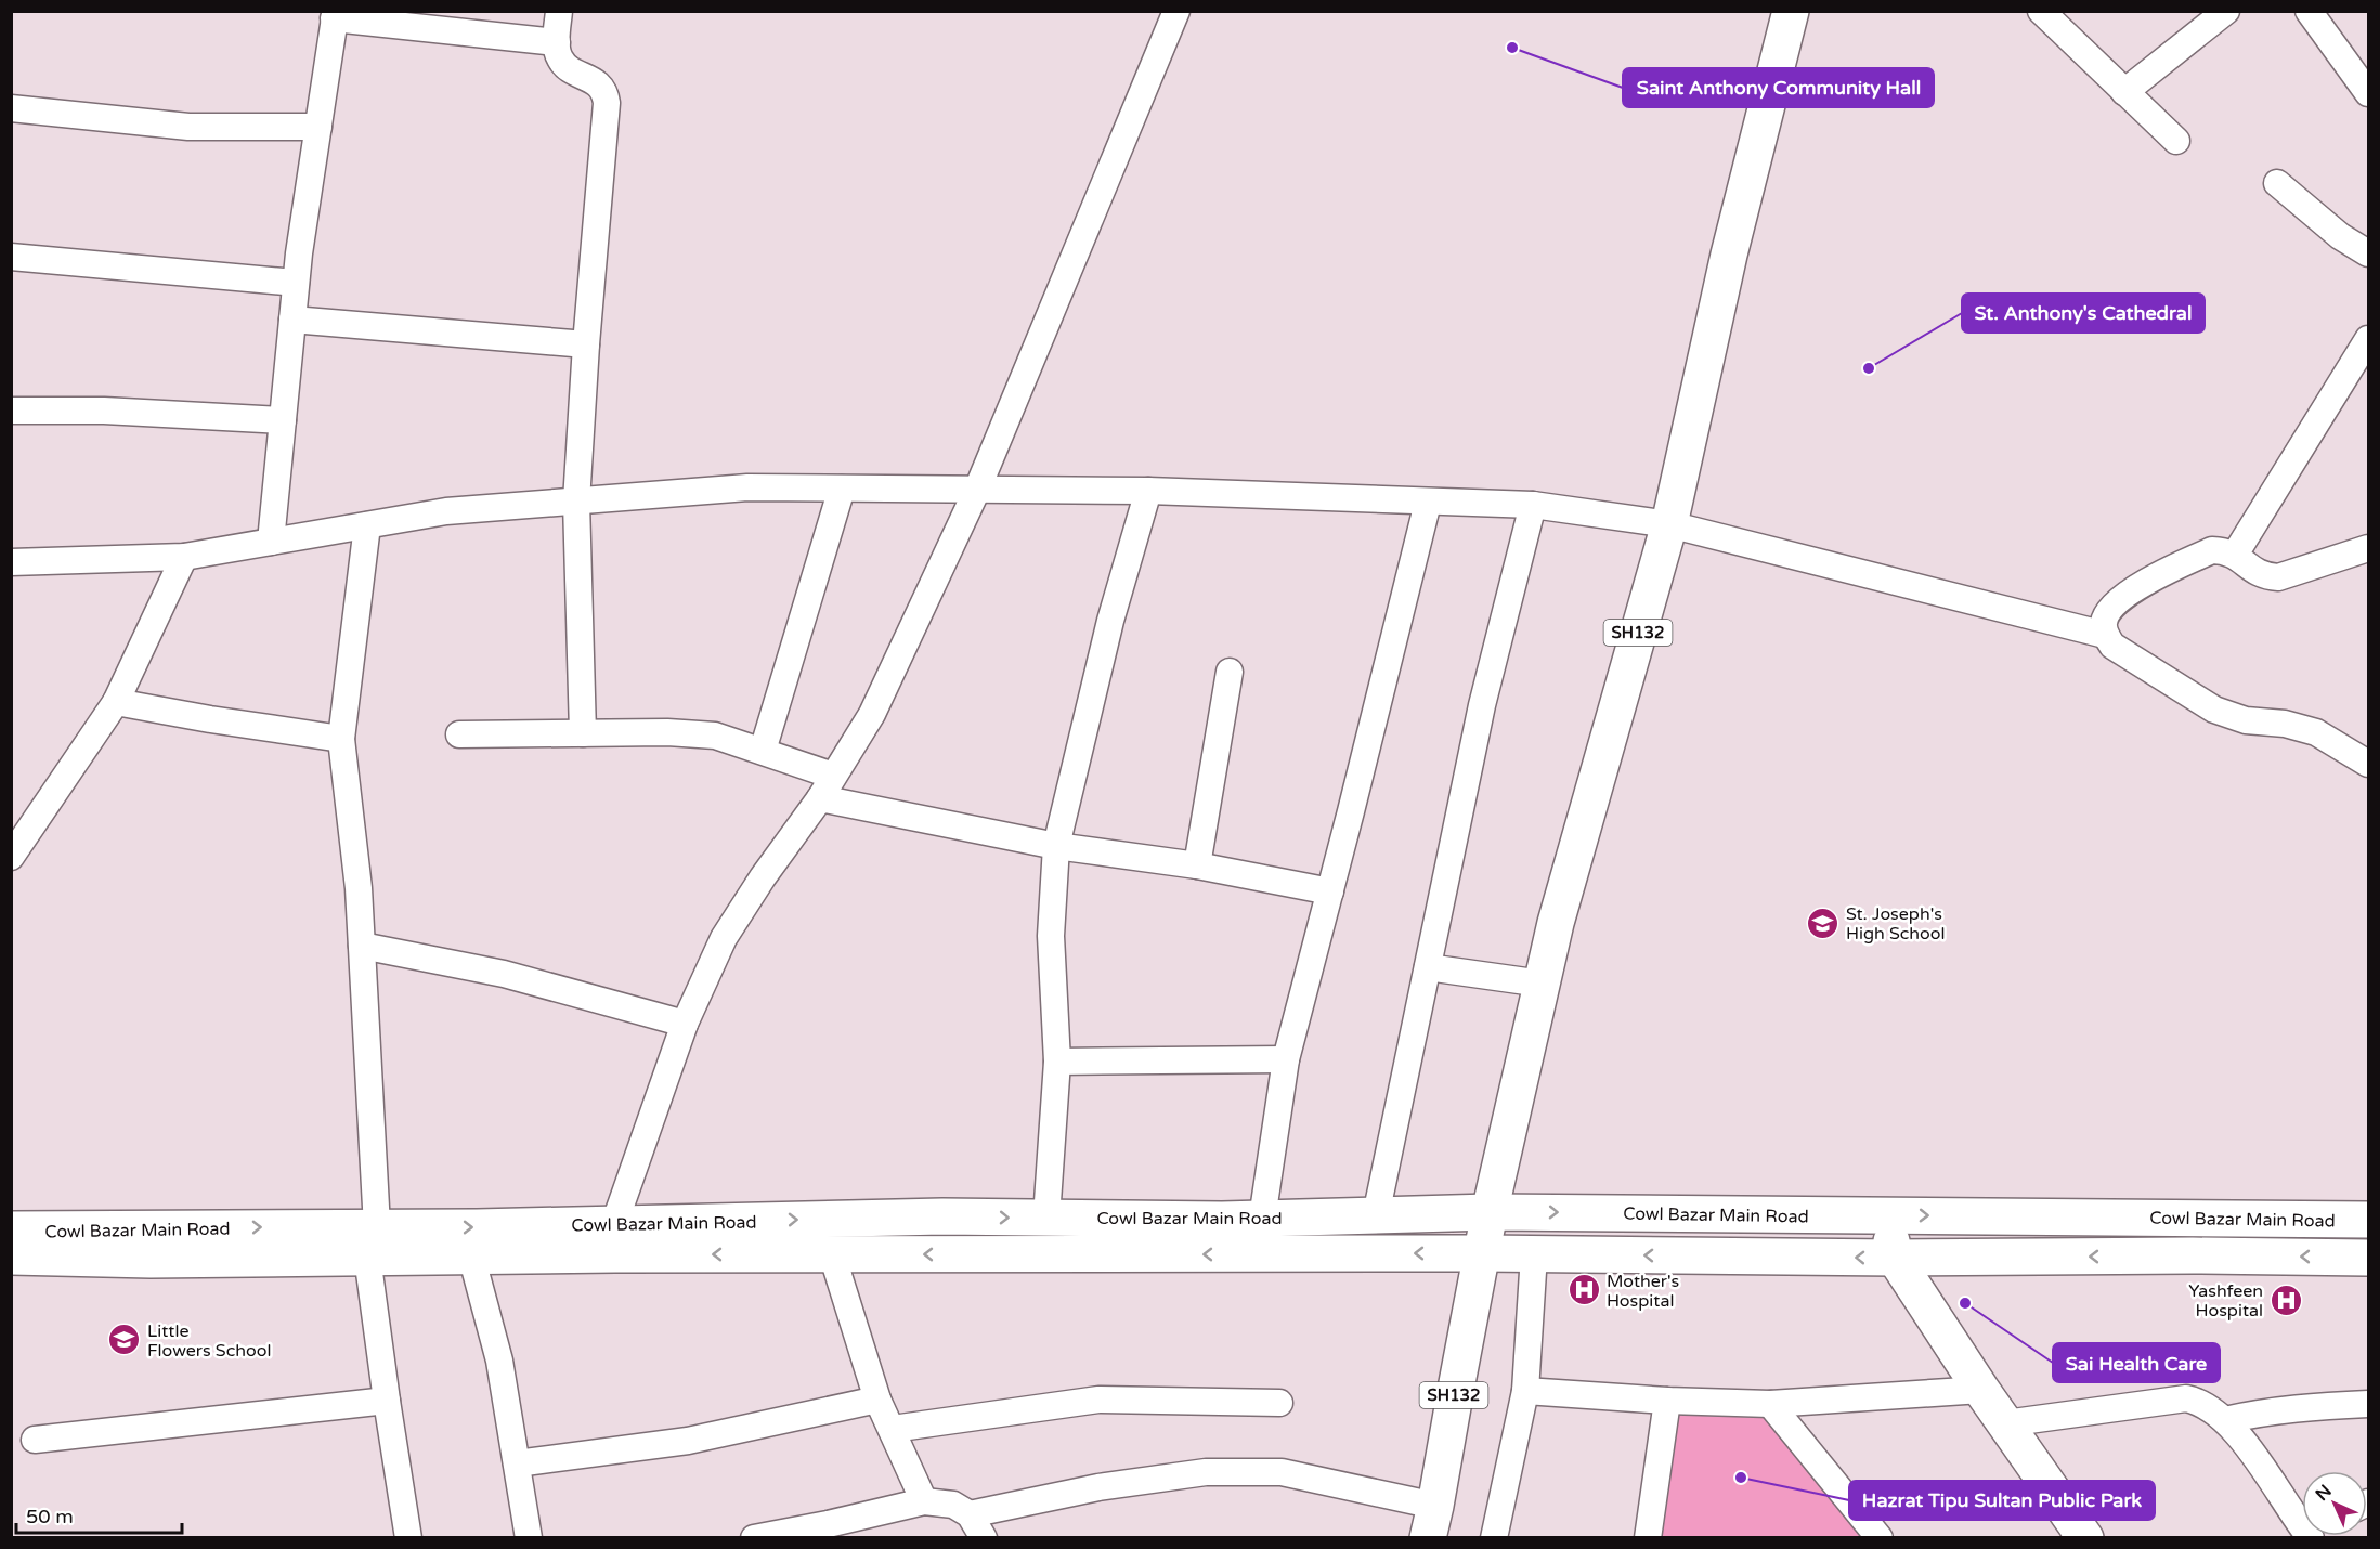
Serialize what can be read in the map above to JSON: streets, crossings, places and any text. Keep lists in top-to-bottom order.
{
  "streets": {
    "street": ["SH132", "Cowl Bazar Main Road"]
  },
  "crossings": [
    ["SH132", "Cowl Bazar Main Road"]
  ],
  "places": {
    "other": [
      "Saint Anthony Community Hall",
      "St. Anthony's Cathedral",
      "Sai Health Care",
      "Hazrat Tipu Sultan Public Park"
    ],
    "school or university": ["St. Joseph's High School", "Little Flowers School"],
    "hospital": ["Mother's Hospital", "Yashfeen Hospital"]
  },
  "scale_bar": "50 m",
  "north": "top left"
}
